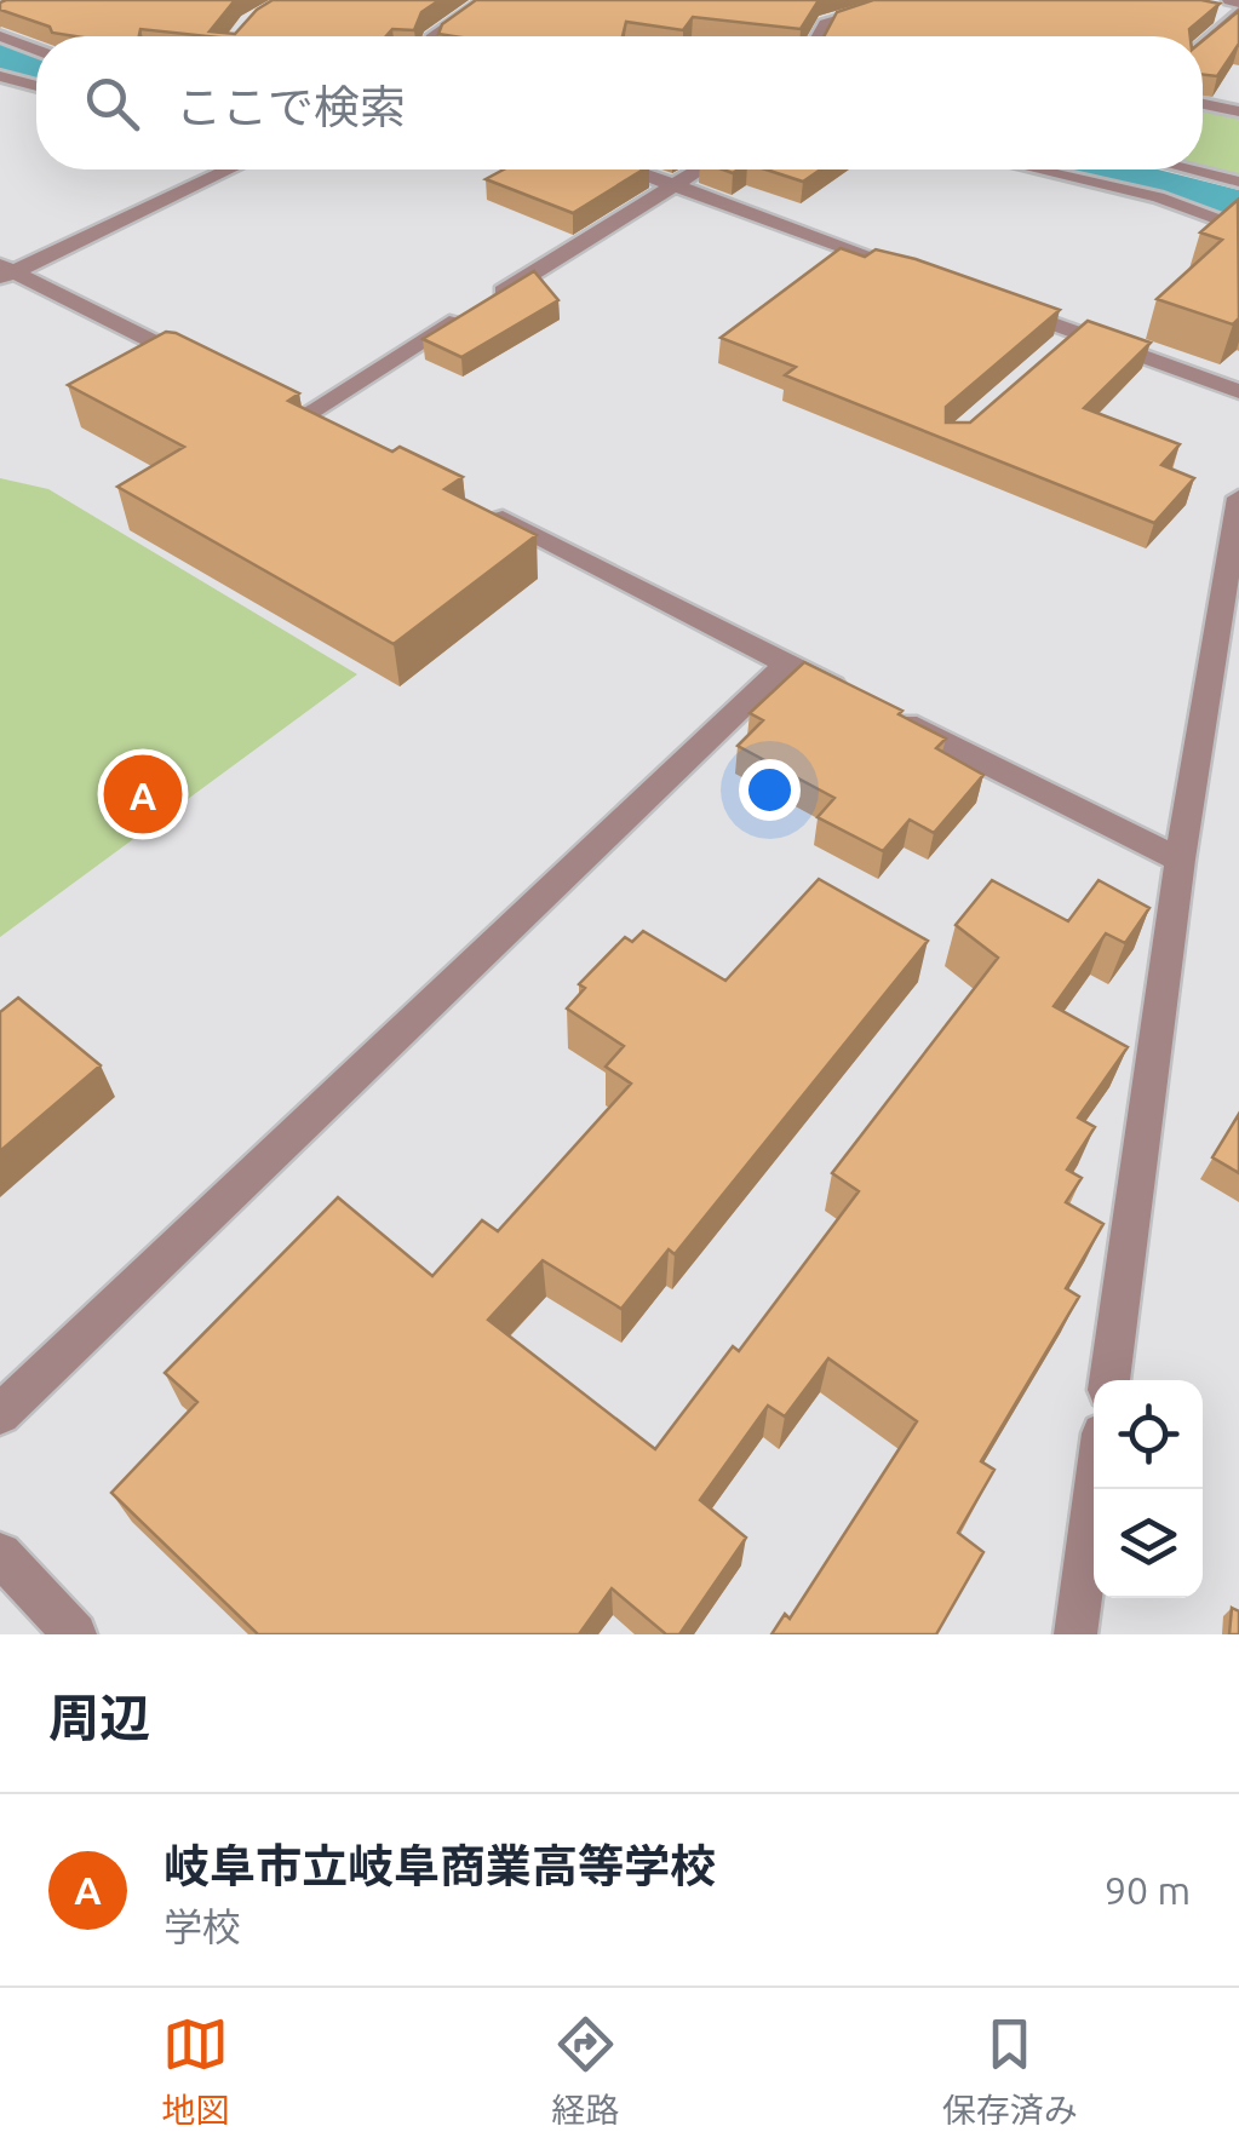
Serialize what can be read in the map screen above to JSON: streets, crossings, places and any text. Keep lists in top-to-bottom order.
{
  "page": {
    "search": "ここで検索",
    "pins": "A",
    "heading": "周辺",
    "list": [
      {
        "mark": "A",
        "name": "岐阜市立岐阜商業高等学校",
        "note": "学校",
        "value": "90 m"
      }
    ],
    "nav": ["地図", "経路", "保存済み"]
  }
}
